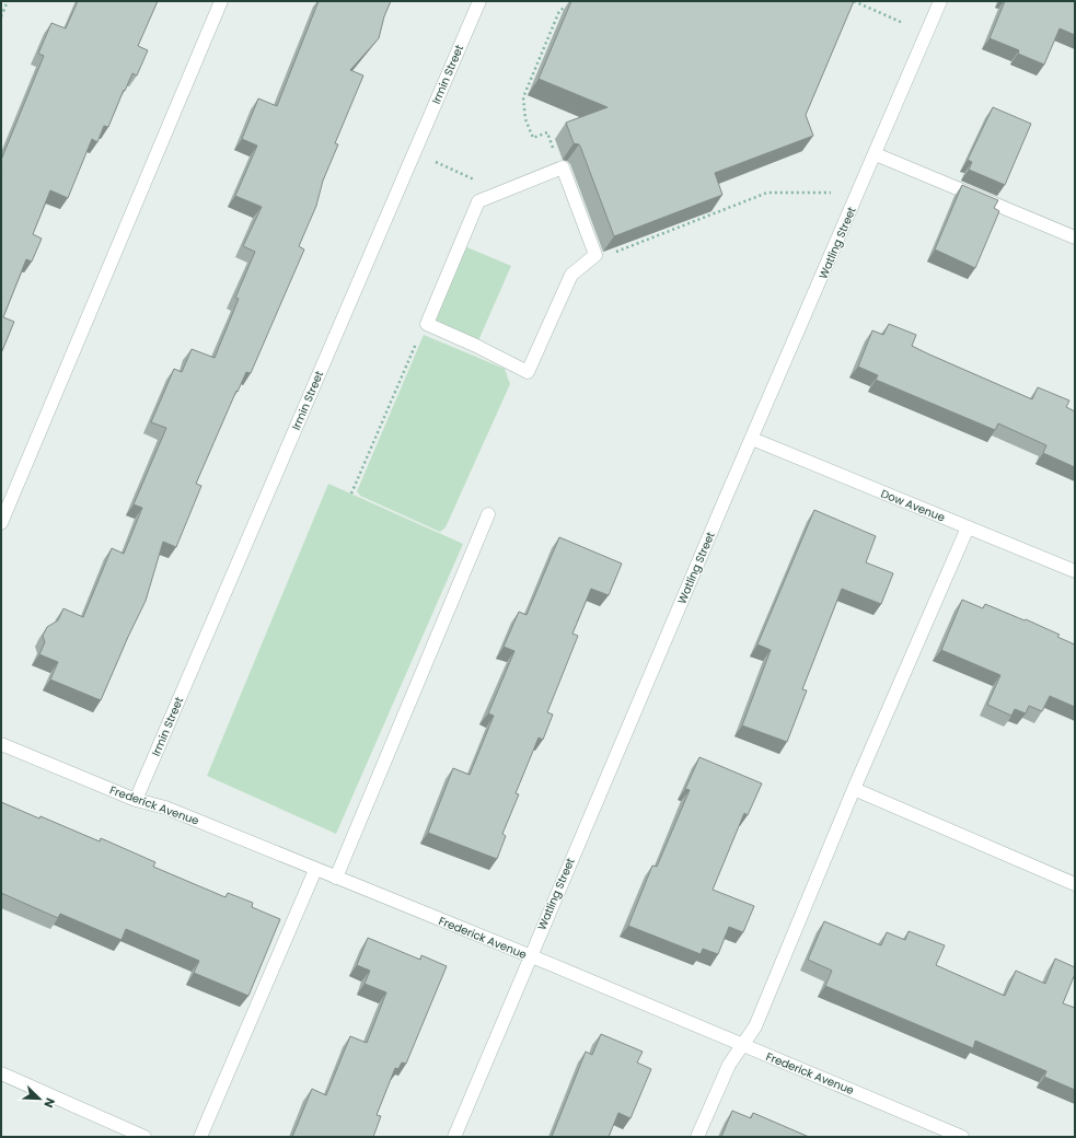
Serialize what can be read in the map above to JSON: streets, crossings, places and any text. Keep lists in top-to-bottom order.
{
  "streets": {
    "street": [
      "Irmin Street",
      "Watling Street",
      "Dow Avenue",
      "Frederick Avenue"
    ]
  },
  "crossings": [
    ["Irmin Street", "Frederick Avenue"],
    ["Watling Street", "Dow Avenue"],
    ["Watling Street", "Frederick Avenue"]
  ],
  "north": "bottom right"
}
